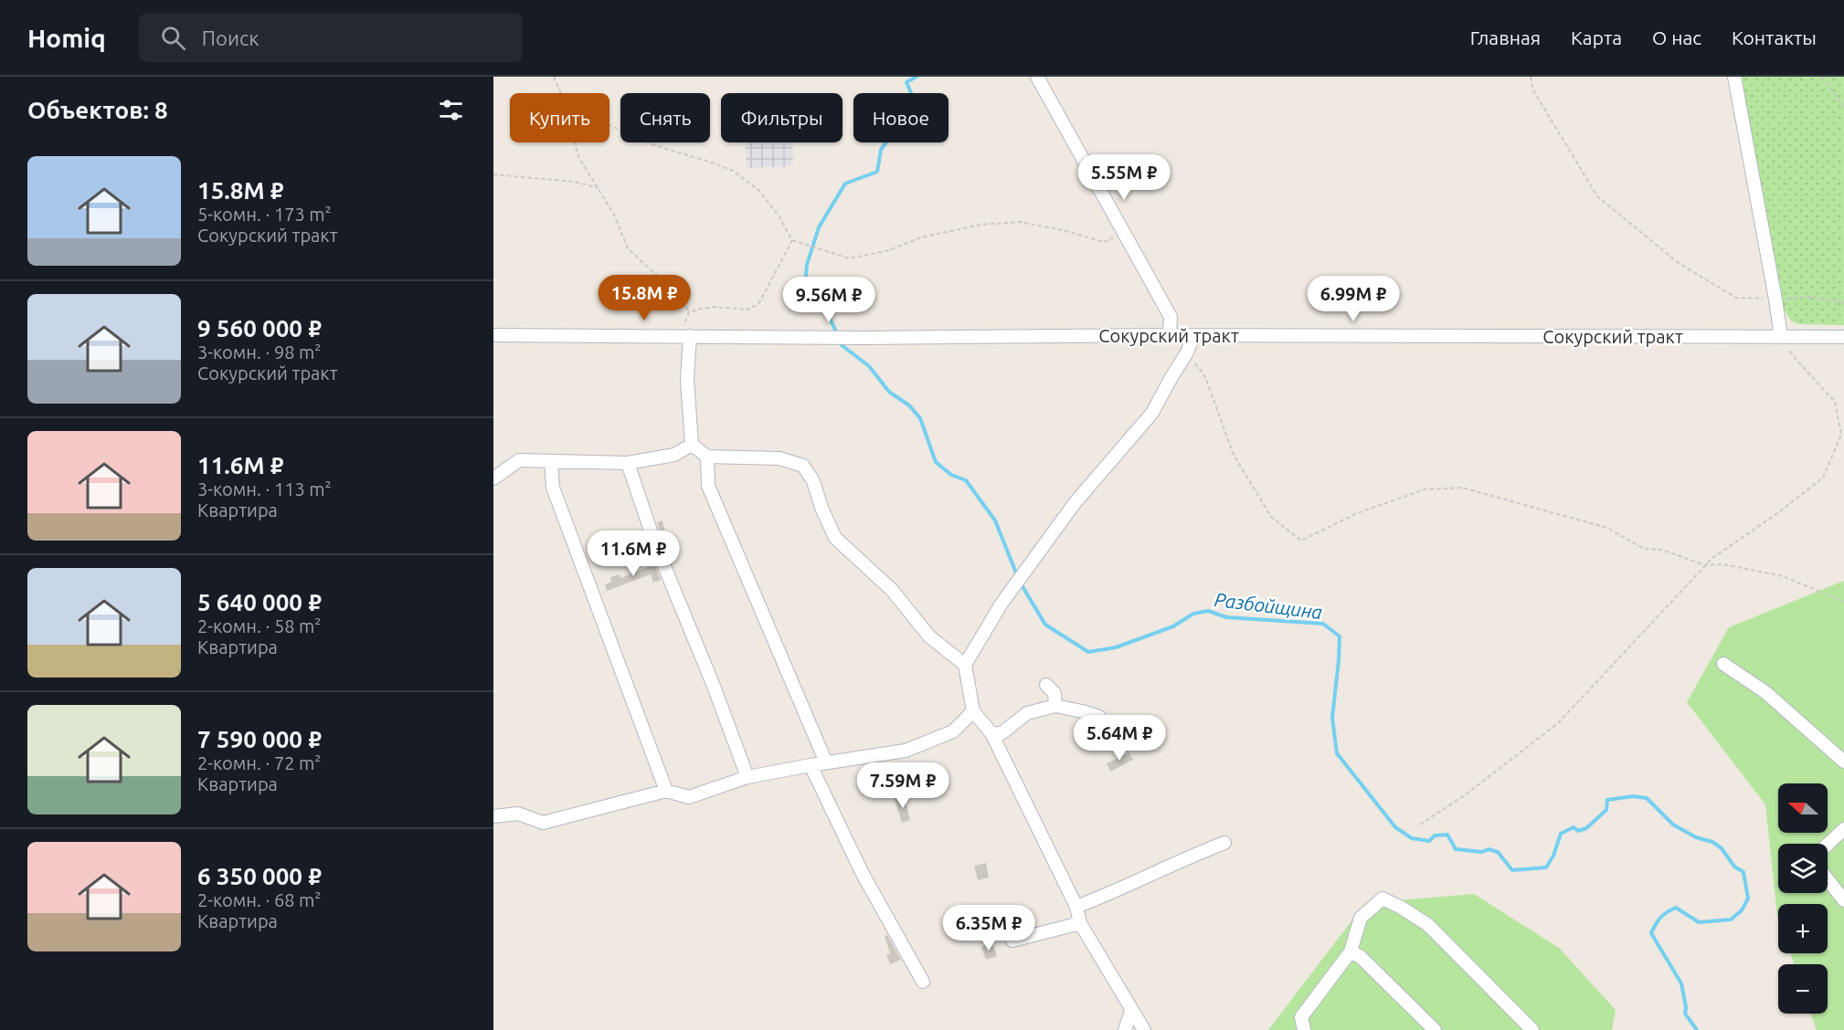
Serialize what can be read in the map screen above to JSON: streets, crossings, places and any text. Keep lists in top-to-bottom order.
{
  "streets": {
    "street": ["Сокурский тракт"]
  },
  "water": ["Разбойщина"],
  "north": "left",
  "page": {
    "header": "Homiq",
    "search": "Поиск",
    "nav": [
      "Главная",
      "Карта",
      "О нас",
      "Контакты"
    ],
    "heading": "Объектов: 8",
    "chip": [
      "Купить",
      "Снять",
      "Фильтры",
      "Новое"
    ],
    "list": [
      {
        "name": "15.8M ₽",
        "note": "5-комн. · 173 m² · Сокурский тракт"
      },
      {
        "name": "9 560 000 ₽",
        "note": "3-комн. · 98 m² · Сокурский тракт"
      },
      {
        "name": "11.6M ₽",
        "note": "3-комн. · 113 m² · Квартира"
      },
      {
        "name": "5 640 000 ₽",
        "note": "2-комн. · 58 m² · Квартира"
      },
      {
        "name": "7 590 000 ₽",
        "note": "2-комн. · 72 m² · Квартира"
      },
      {
        "name": "6 350 000 ₽",
        "note": "2-комн. · 68 m² · Квартира"
      }
    ],
    "price": [
      "5.55M ₽",
      "15.8M ₽",
      "6.99M ₽",
      "9.56M ₽",
      "11.6M ₽",
      "5.64M ₽",
      "7.59M ₽",
      "6.35M ₽"
    ],
    "map_buttons": ["+", "−"]
  }
}
